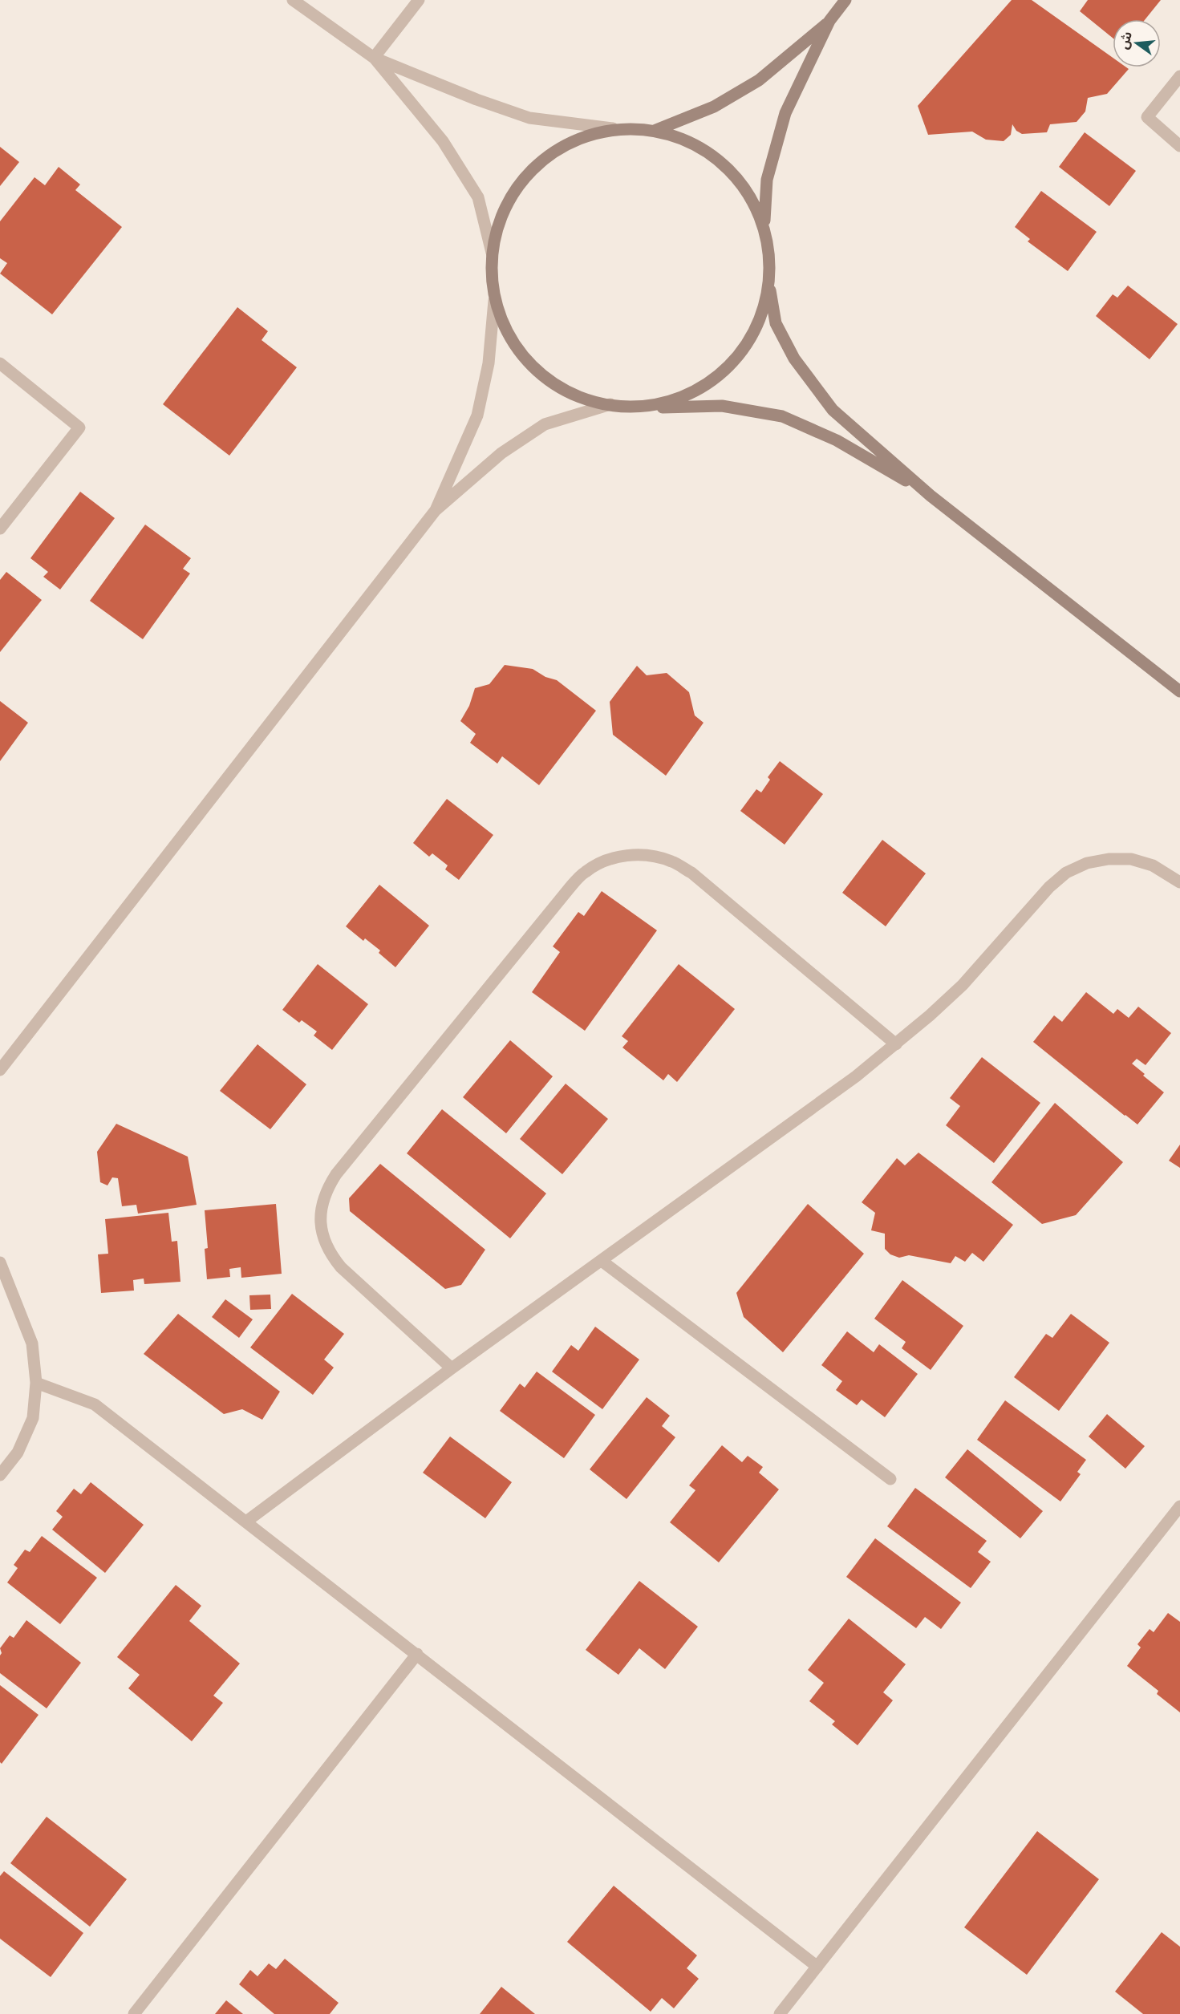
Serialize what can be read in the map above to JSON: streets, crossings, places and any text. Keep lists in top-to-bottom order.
{
  "north": "left"
}
